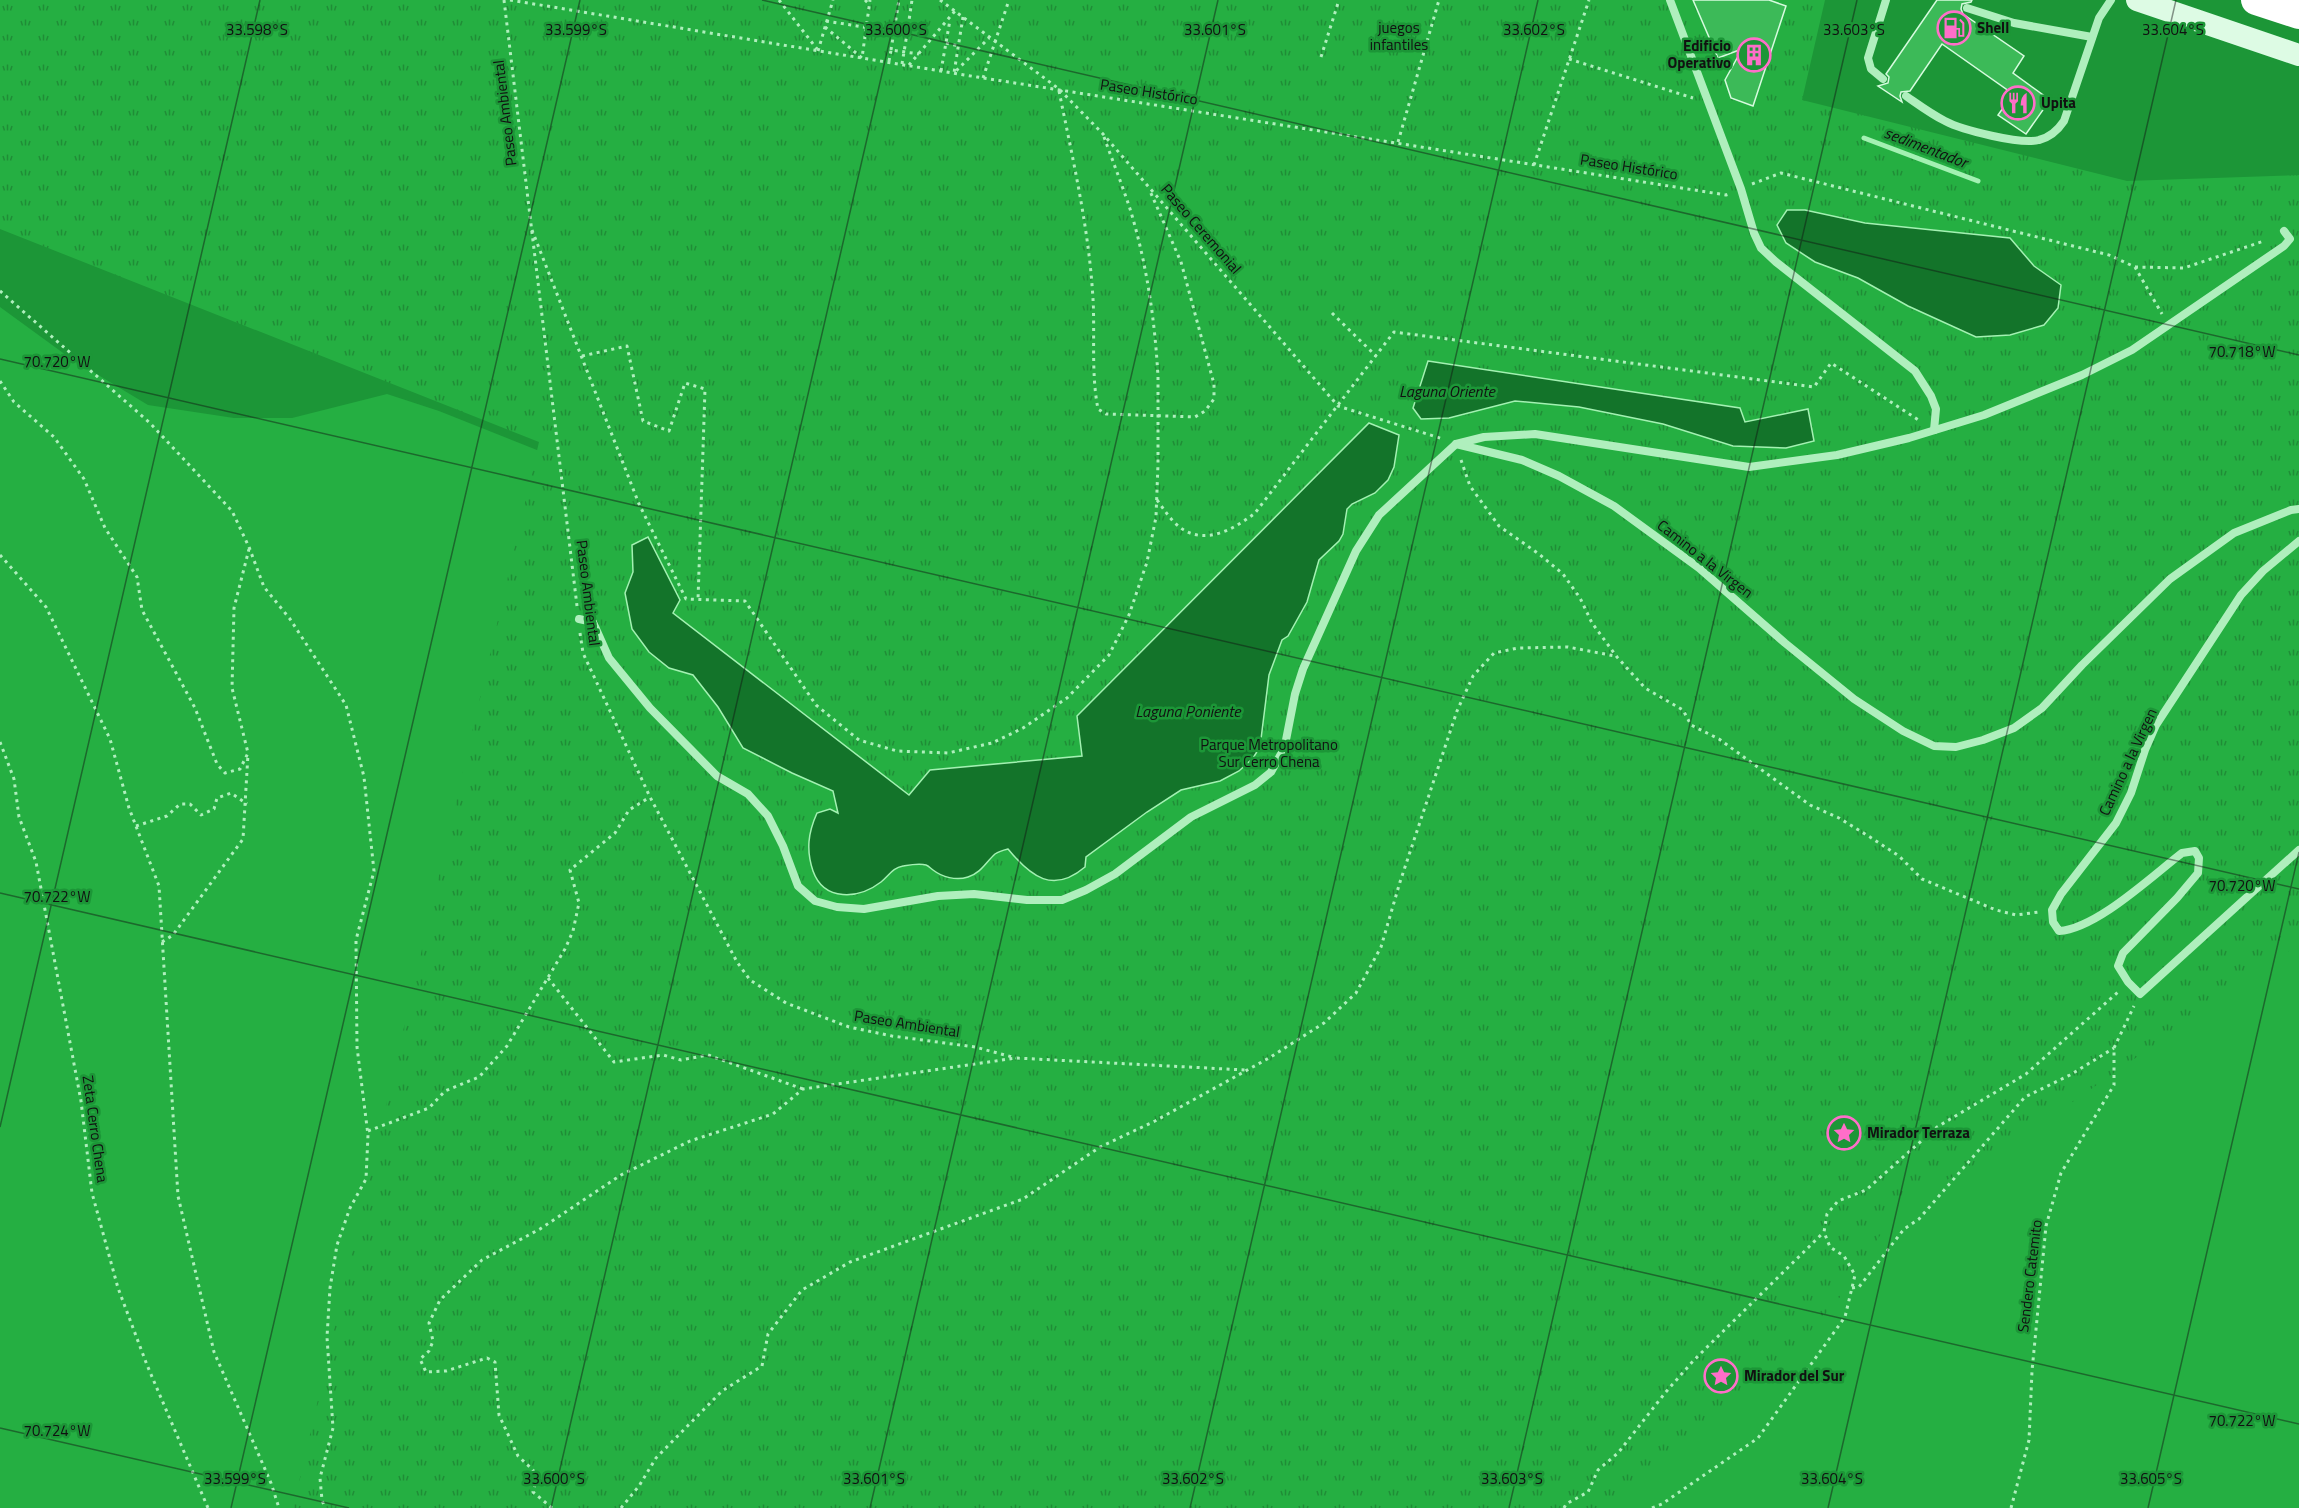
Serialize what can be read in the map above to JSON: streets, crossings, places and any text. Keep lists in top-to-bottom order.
{
  "streets": {
    "lane": ["Camino a la Virgen"],
    "path": [
      "Paseo Histórico",
      "Paseo Ambiental",
      "Paseo Ceremonial",
      "Zeta Cerro Chena",
      "Sendero Catemito"
    ]
  },
  "crossings": [
    ["Paseo Histórico", "Paseo Ceremonial"]
  ],
  "water": ["sedimentador", "Laguna Oriente", "Laguna Poniente"],
  "parks": ["juegos infantiles", "Parque Metropolitano Sur Cerro Chena"],
  "places": {
    "fuel station": ["Shell"],
    "building": ["Edificio Operativo"],
    "restaurant": ["Upita"],
    "place": ["Mirador Terraza", "Mirador del Sur"]
  },
  "coordinates": [
    "33.598°S",
    "33.599°S",
    "33.600°S",
    "33.601°S",
    "33.602°S",
    "33.603°S",
    "33.604°S",
    "70.718°W",
    "70.720°W",
    "70.722°W",
    "70.724°W",
    "33.605°S"
  ]
}
